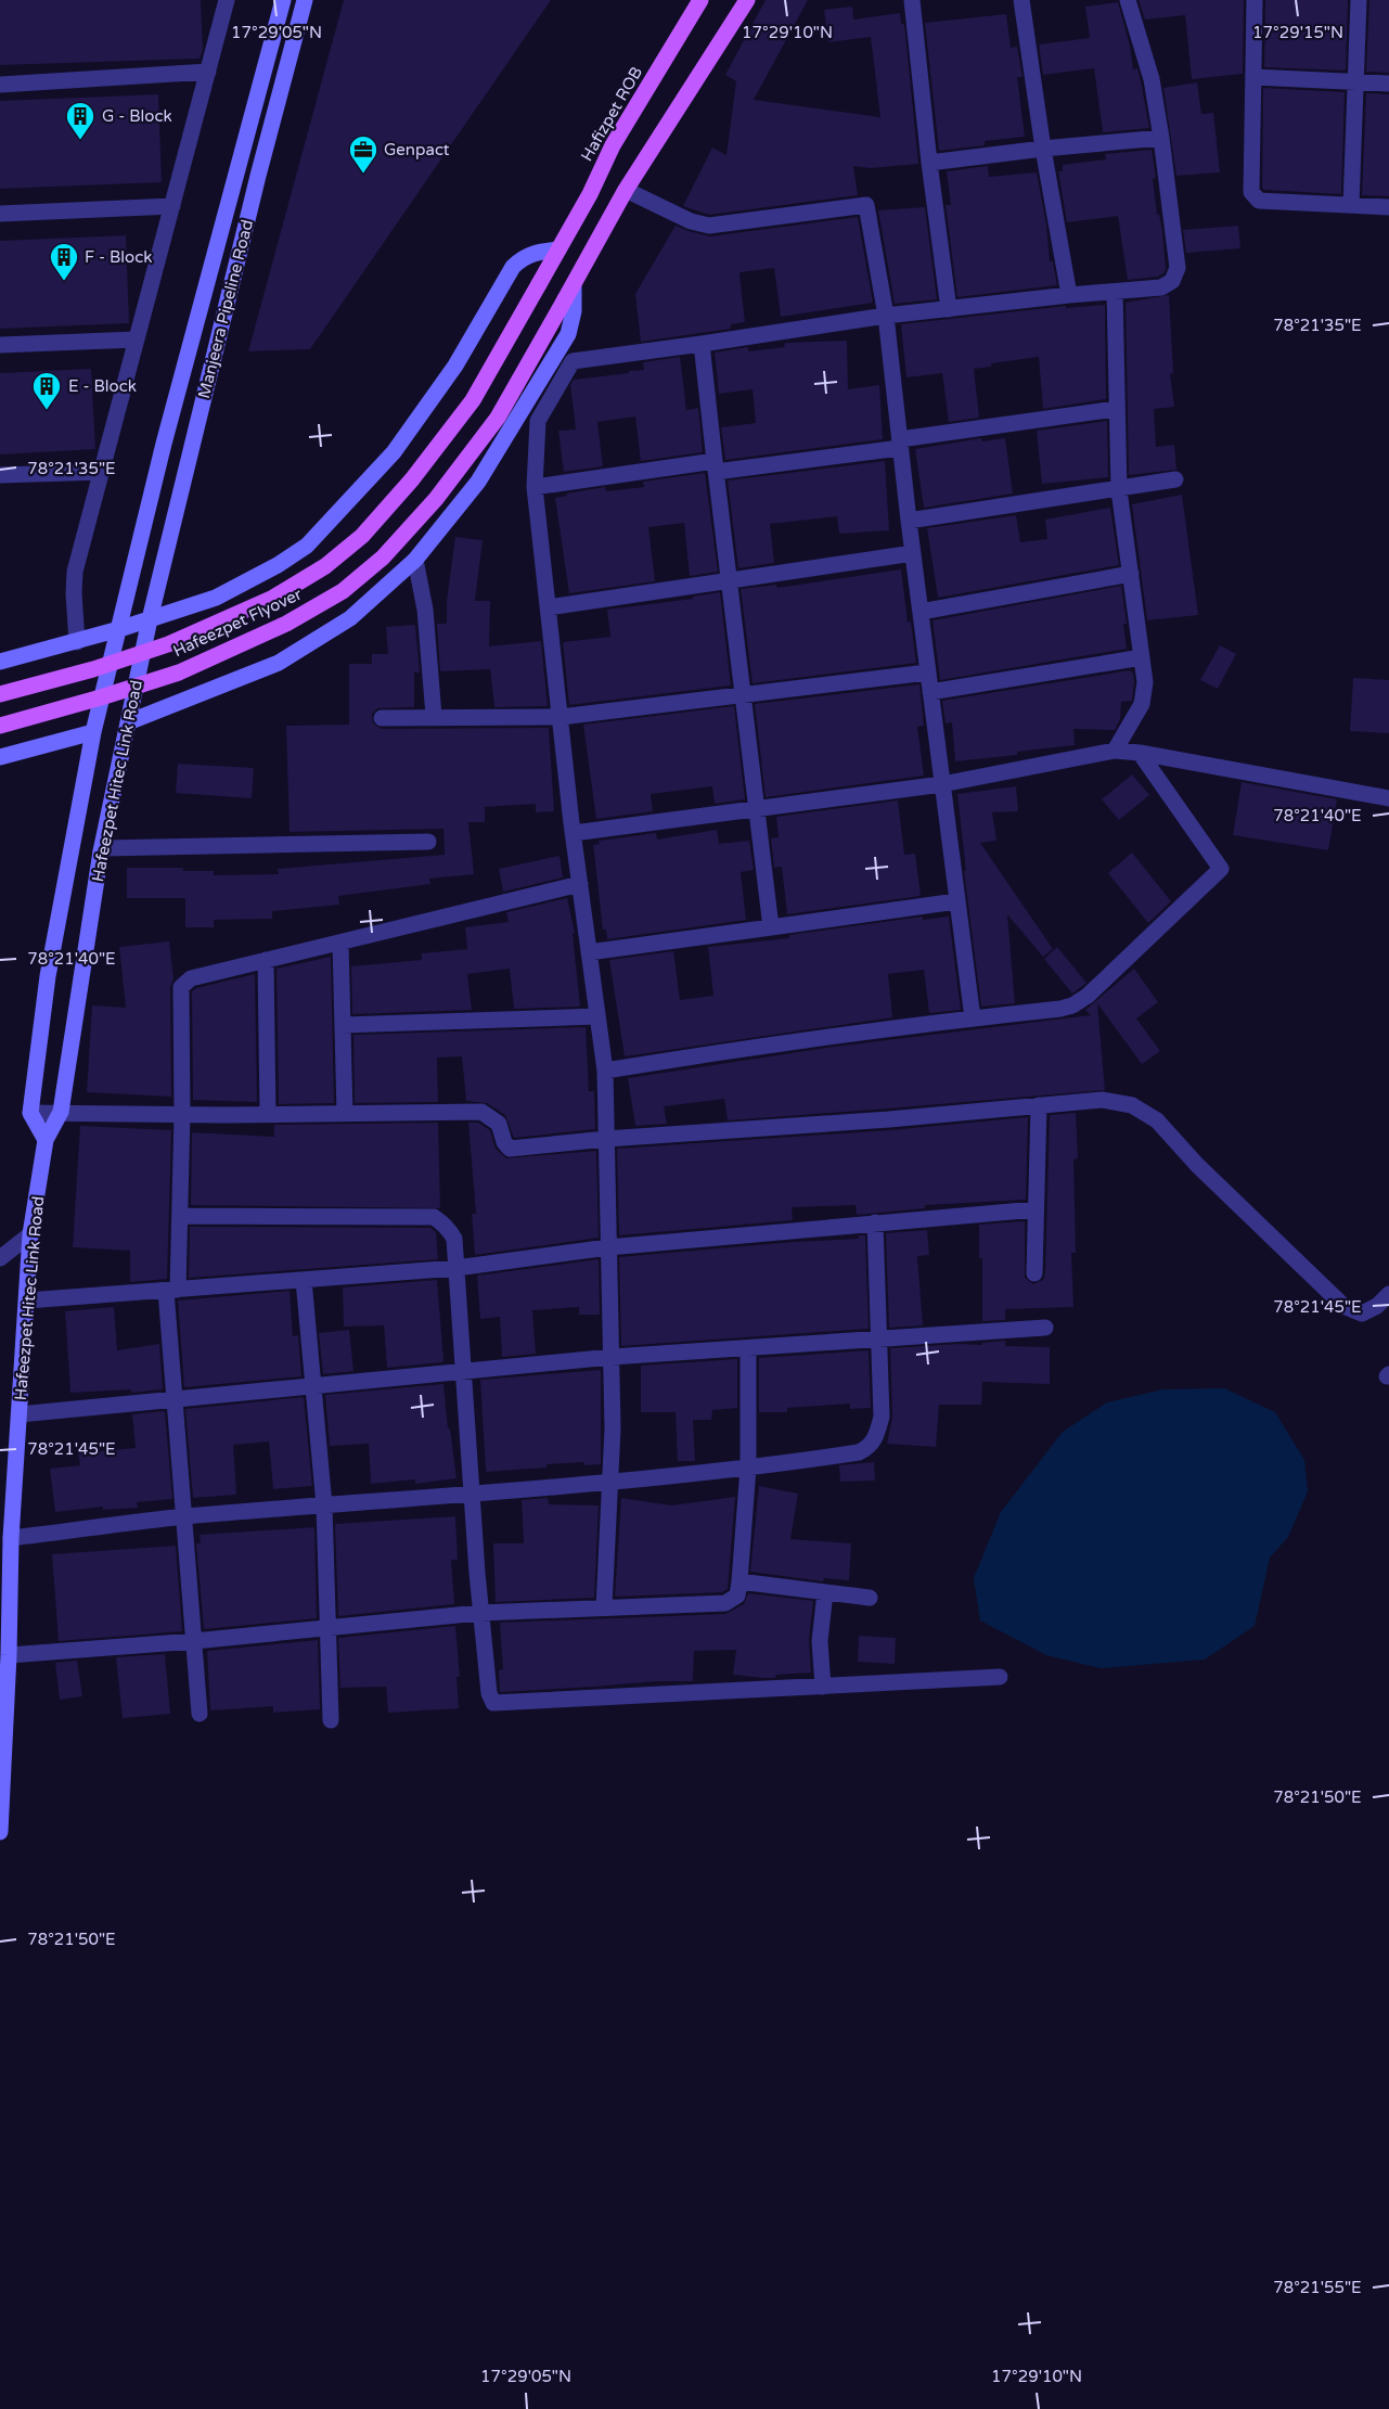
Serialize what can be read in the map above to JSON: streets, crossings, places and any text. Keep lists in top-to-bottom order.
{
  "streets": {
    "main road": [
      "Hafizpet ROB",
      "Manjeera Pipeline Road",
      "Hafeezpet Flyover",
      "Hafeezpet Hitec Link Road"
    ]
  },
  "crossings": [
    ["Hafizpet ROB", "Hafeezpet Flyover"],
    ["Manjeera Pipeline Road", "Hafeezpet Hitec Link Road"]
  ],
  "places": {
    "building": ["G - Block", "F - Block", "E - Block"],
    "office": ["Genpact"]
  },
  "coordinates": [
    "17°29'05\"N",
    "17°29'10\"N",
    "17°29'15\"N",
    "78°21'35\"E",
    "78°21'40\"E",
    "78°21'45\"E",
    "78°21'50\"E",
    "78°21'55\"E"
  ]
}
